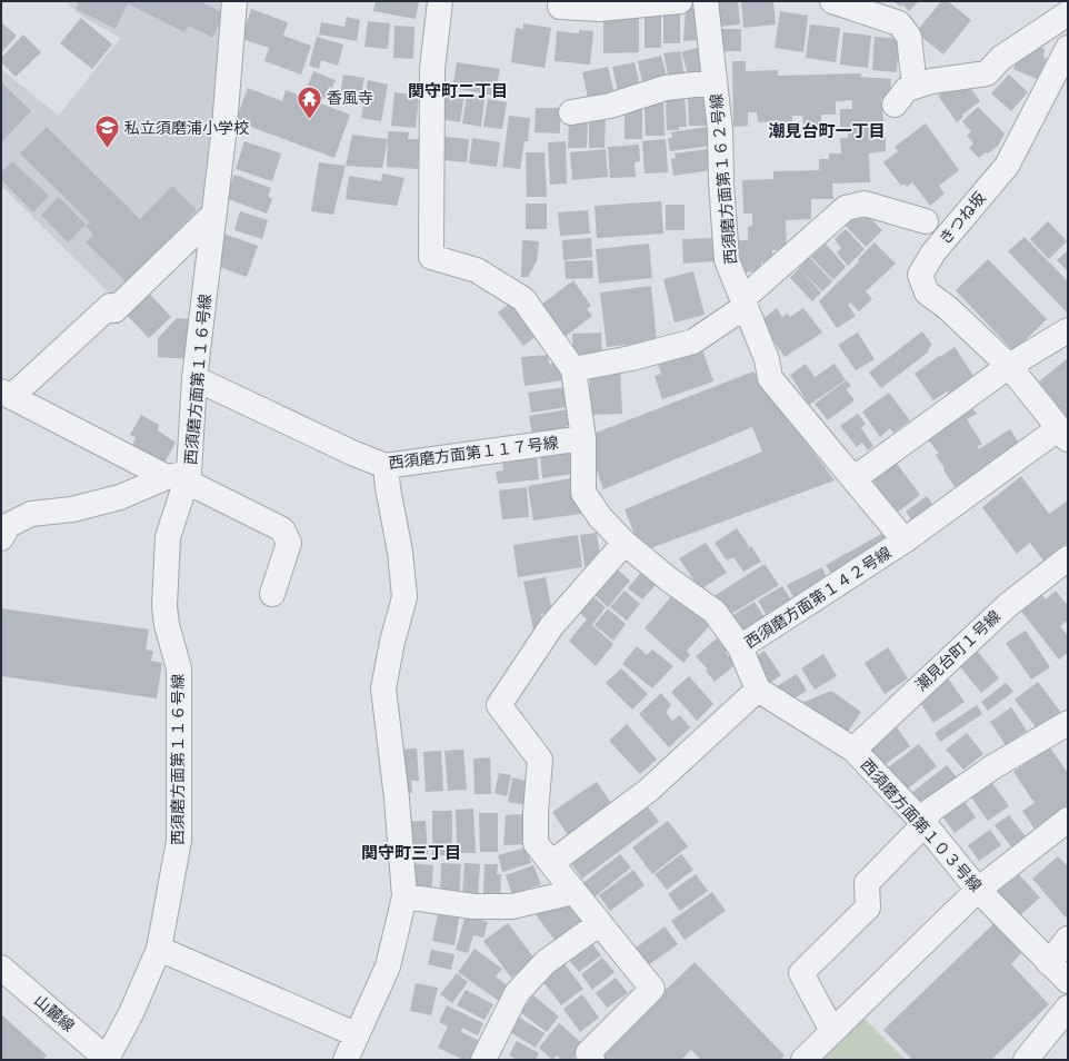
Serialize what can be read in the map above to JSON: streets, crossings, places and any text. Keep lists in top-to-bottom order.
{
  "streets": {
    "street": [
      "西須磨方面第１６２号線",
      "きつね坂",
      "西須磨方面第１１６号線",
      "西須磨方面第１１７号線",
      "西須磨方面第１４２号線",
      "潮見台町１号線",
      "西須磨方面第１０３号線",
      "山麓線"
    ]
  },
  "crossings": [
    ["西須磨方面第１６２号線", "西須磨方面第１４２号線"],
    ["西須磨方面第１１６号線", "西須磨方面第１１７号線"],
    ["西須磨方面第１１６号線", "山麓線"],
    ["西須磨方面第１４２号線", "西須磨方面第１０３号線"],
    ["潮見台町１号線", "西須磨方面第１０３号線"]
  ],
  "districts": ["関守町二丁目", "潮見台町一丁目", "関守町三丁目"],
  "places": {
    "temple": ["香風寺"],
    "school or university": ["私立須磨浦小学校"]
  }
}
